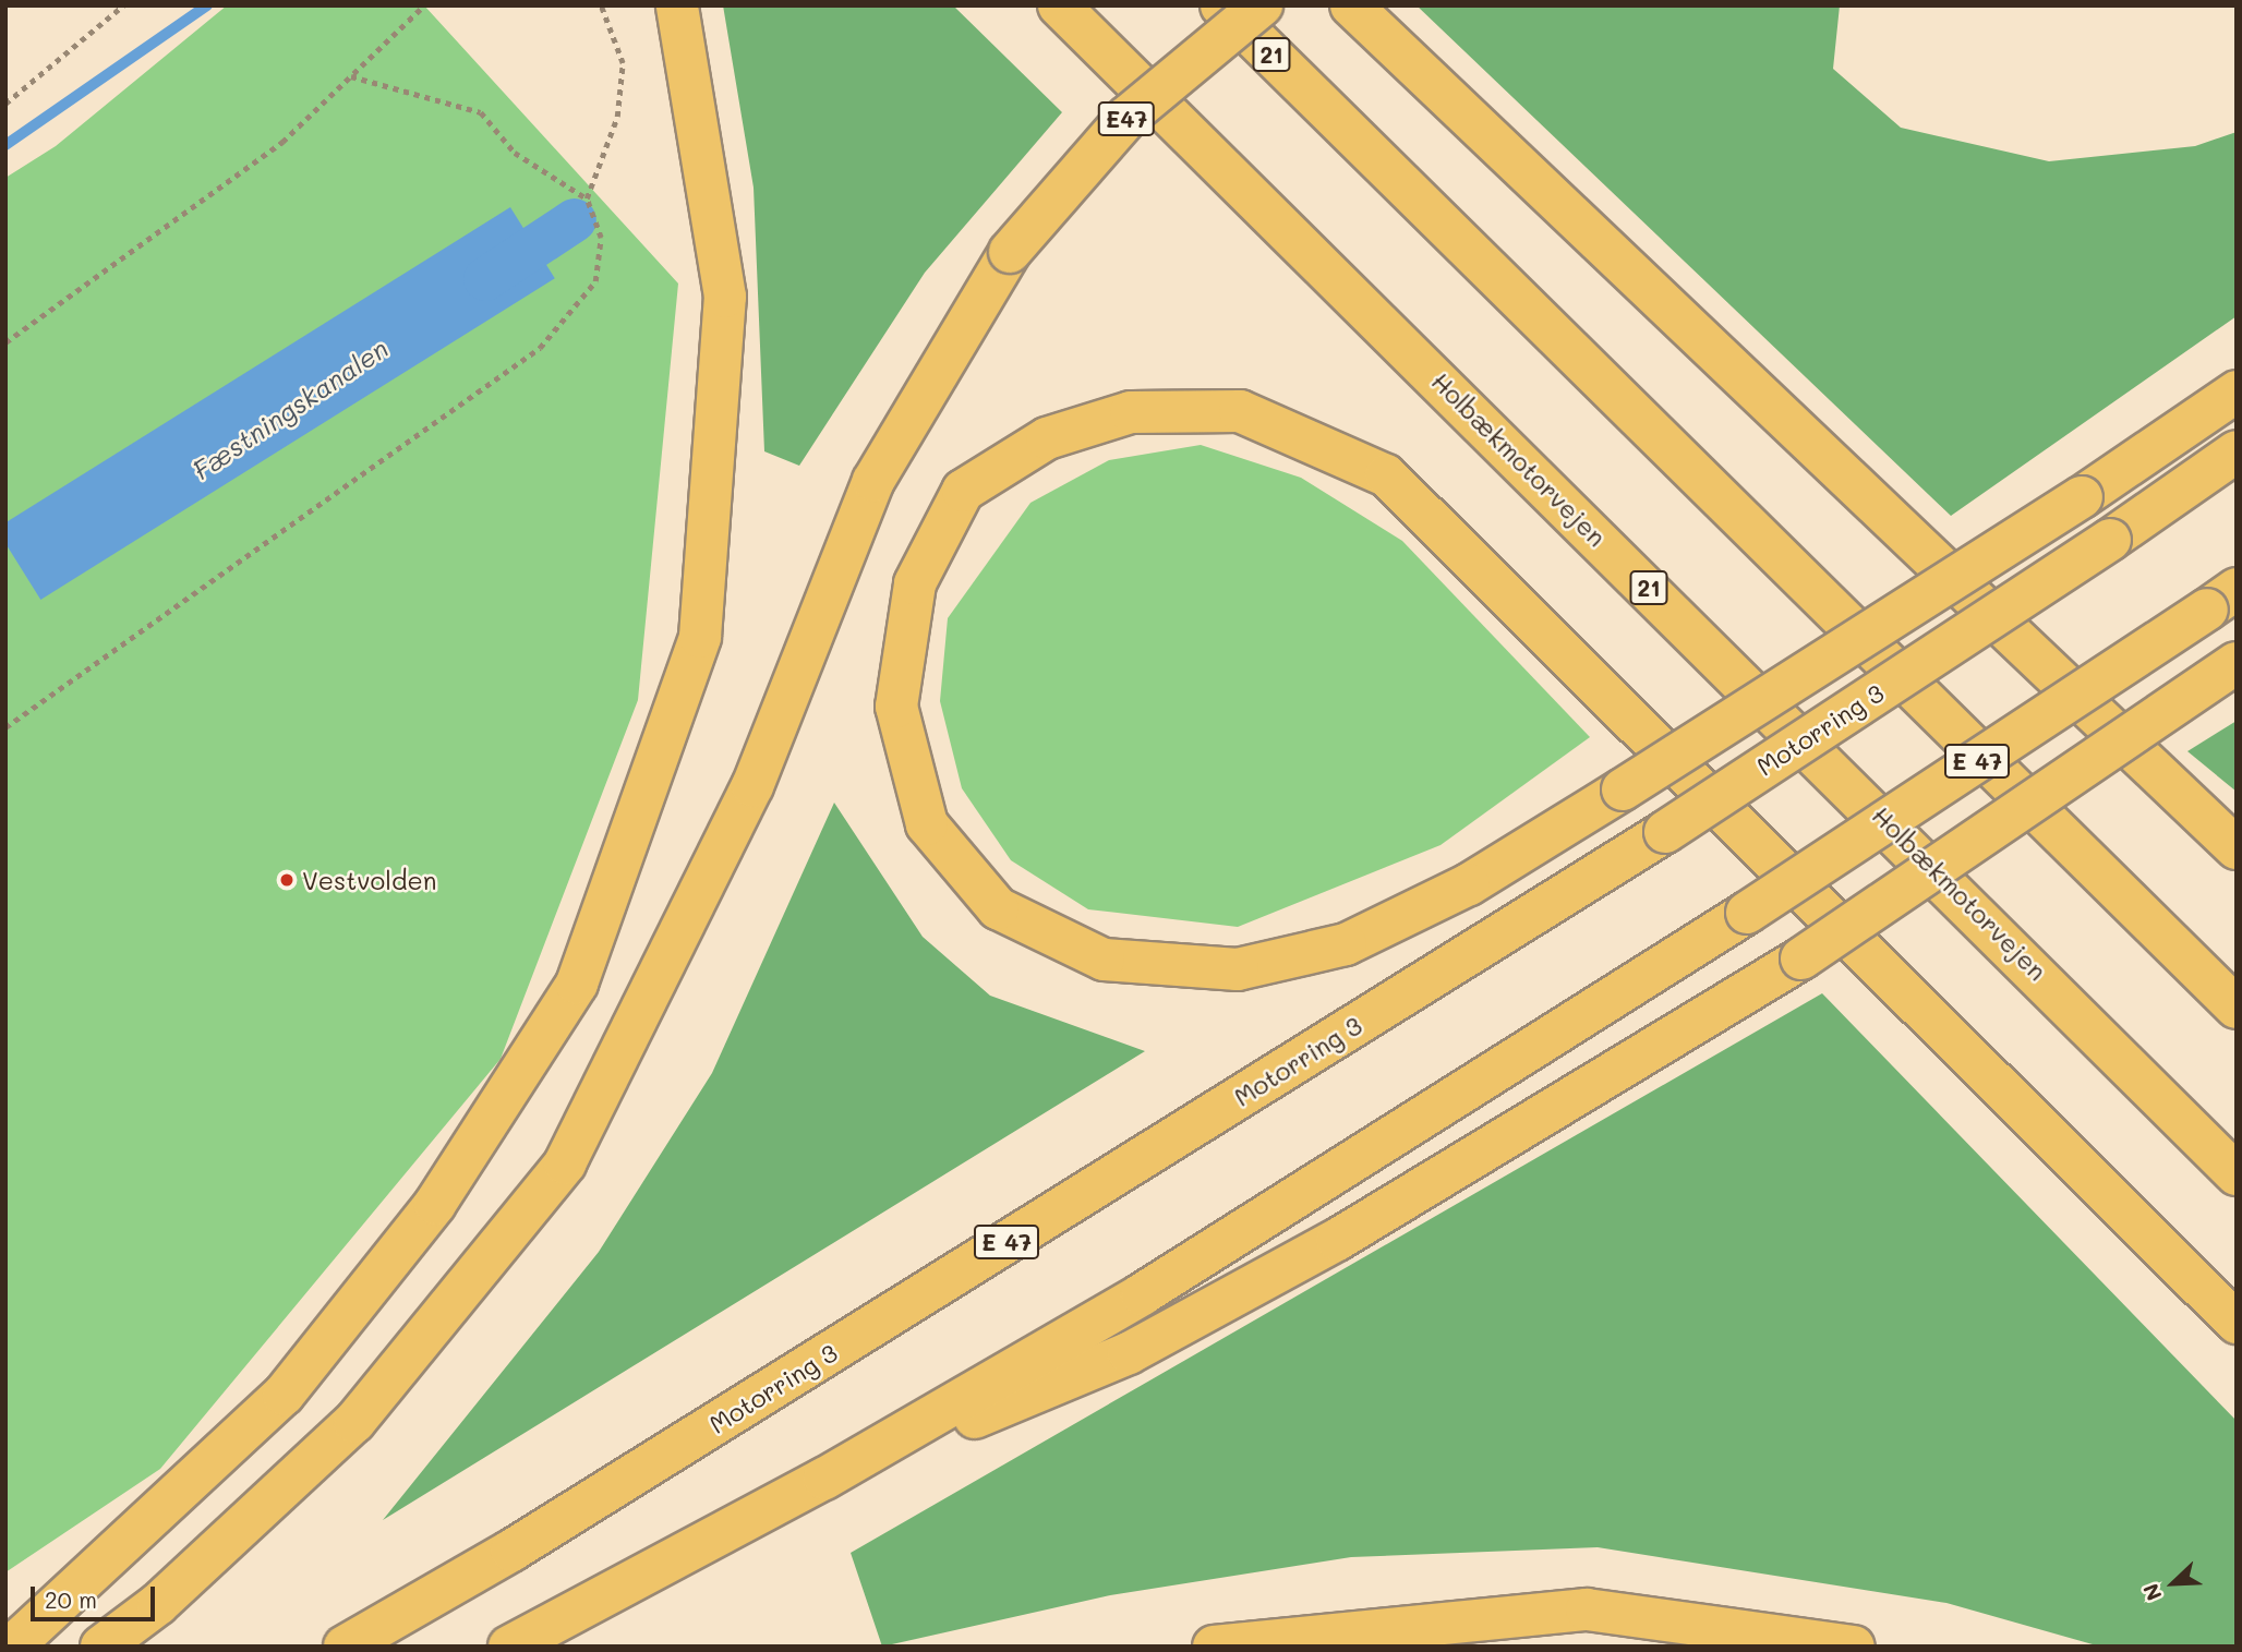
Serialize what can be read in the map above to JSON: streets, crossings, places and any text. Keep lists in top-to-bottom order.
{
  "streets": {
    "highway": [
      "21",
      "E47",
      "Holbækmotorvejen",
      "Motorring 3",
      "E 47"
    ]
  },
  "water": ["Fæstningskanalen"],
  "places": ["Vestvolden"],
  "scale_bar": "20 m",
  "north": "bottom left"
}
